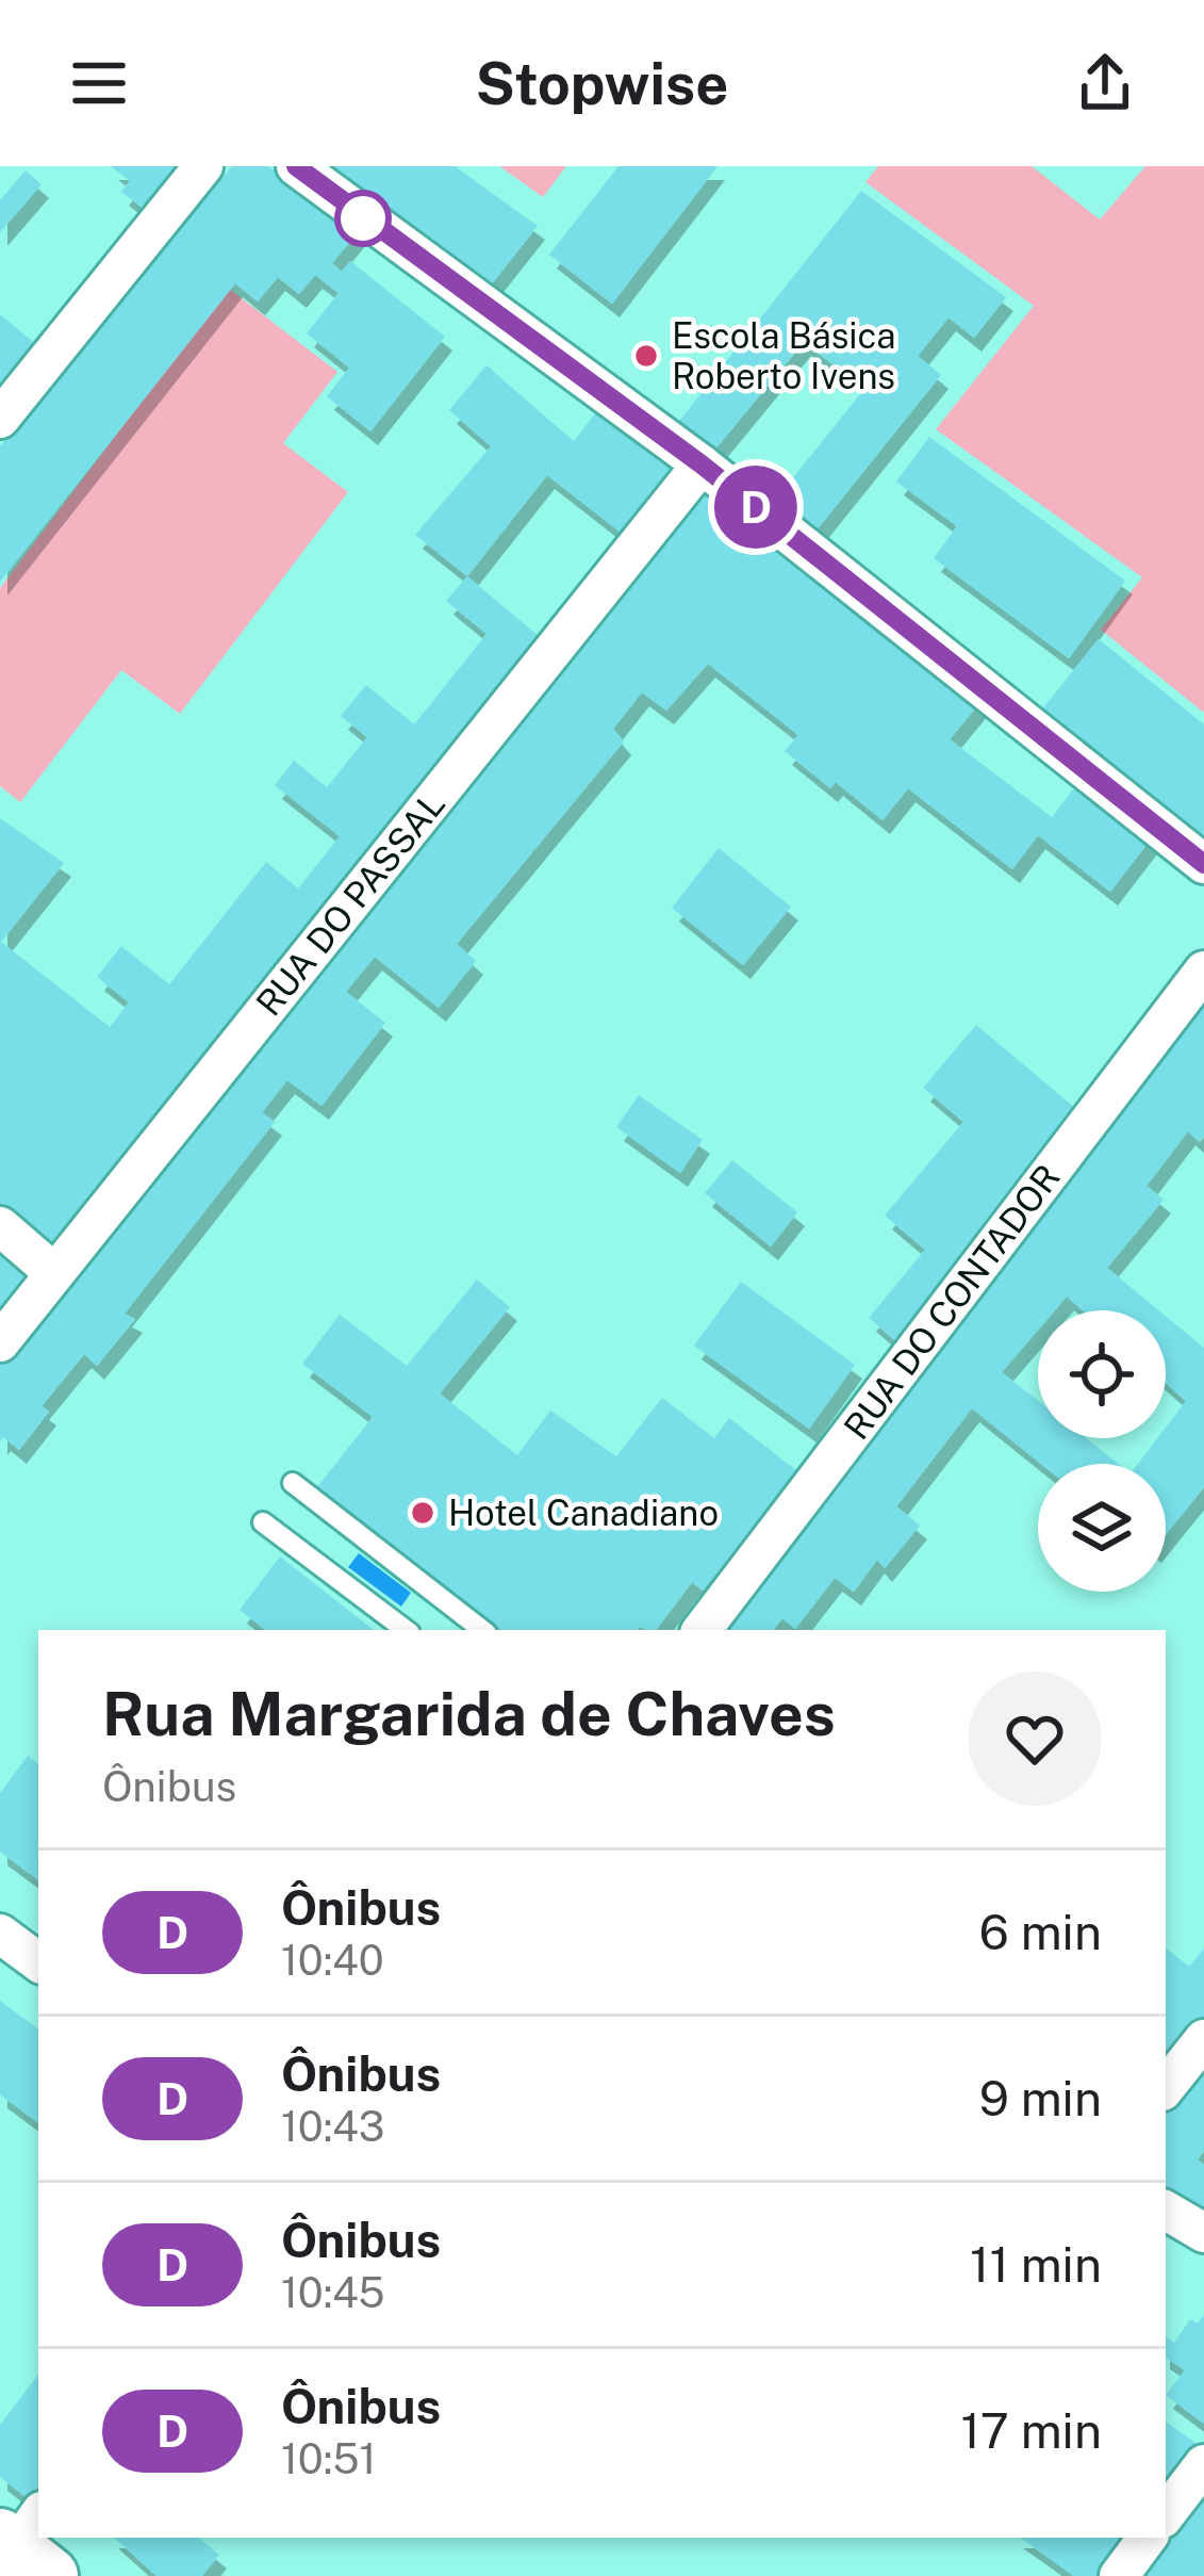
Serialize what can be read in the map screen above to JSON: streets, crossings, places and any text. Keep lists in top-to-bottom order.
{
  "streets": {
    "street": ["RUA DO PASSAL", "RUA DO CONTADOR"]
  },
  "places": ["Escola Básica Roberto Ivens", "Hotel Canadiano"],
  "lines": ["bus line D"],
  "page": {
    "header": "Stopwise",
    "on_map": "D",
    "heading": ["Rua Margarida de Chaves", "Ônibus"],
    "list": [
      {
        "mark": "D",
        "name": "Ônibus",
        "note": "10:40",
        "value": "6 min"
      },
      {
        "mark": "D",
        "name": "Ônibus",
        "note": "10:43",
        "value": "9 min"
      },
      {
        "mark": "D",
        "name": "Ônibus",
        "note": "10:45",
        "value": "11 min"
      },
      {
        "mark": "D",
        "name": "Ônibus",
        "note": "10:51",
        "value": "17 min"
      }
    ]
  }
}
